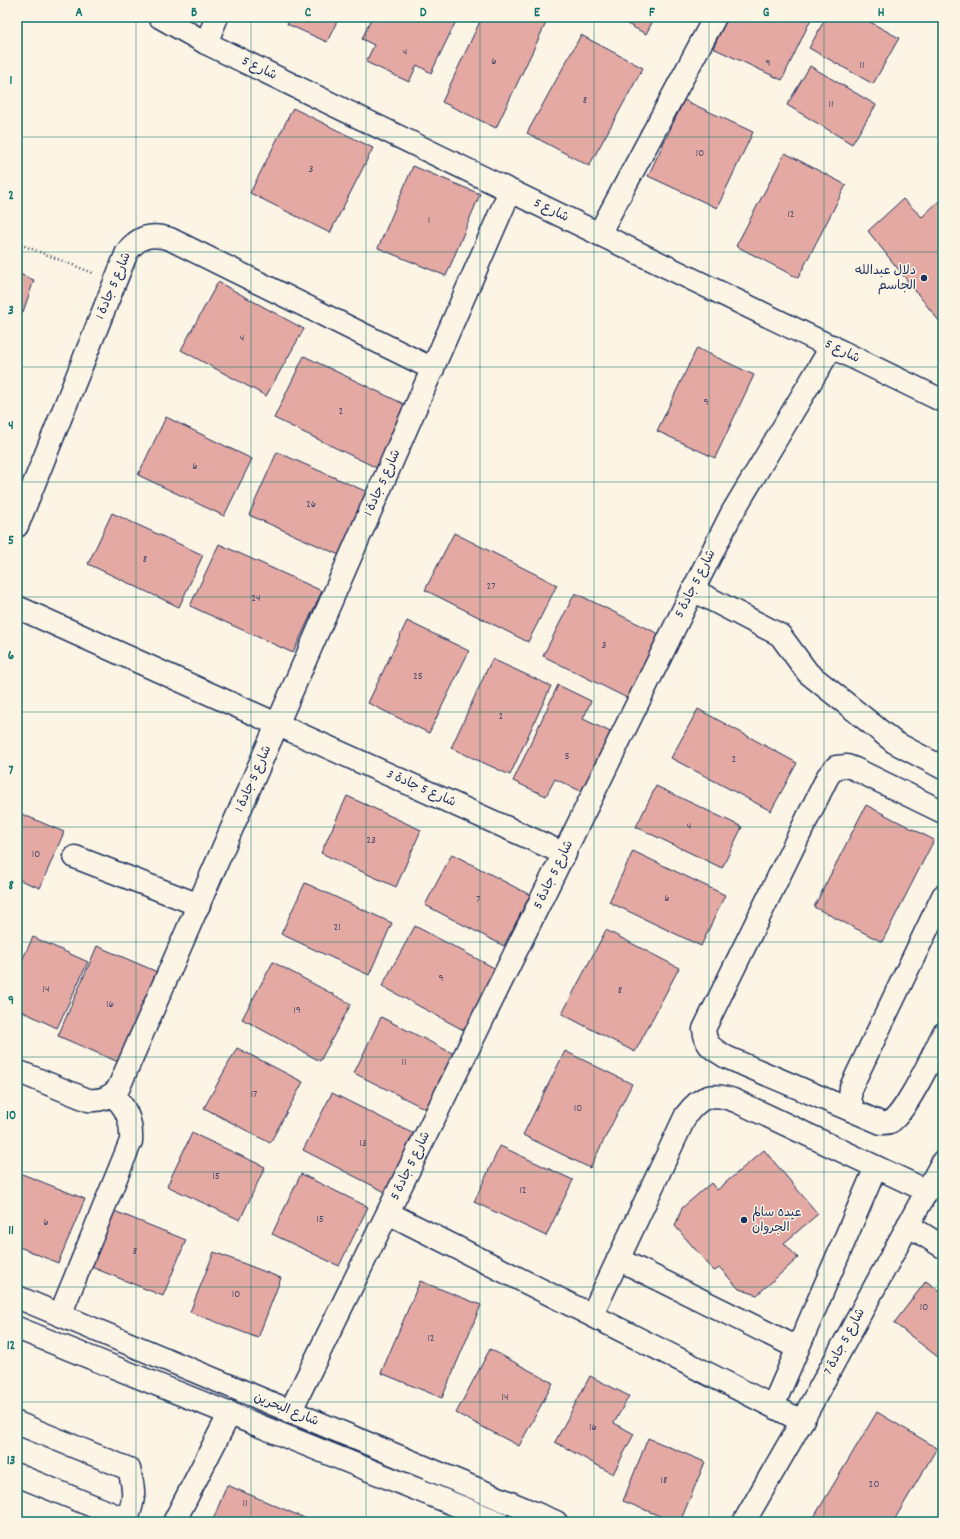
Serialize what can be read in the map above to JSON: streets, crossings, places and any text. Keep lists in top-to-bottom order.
{
  "streets": {
    "street": [
      "شارع 5",
      "شارع 5 جادة 1",
      "شارع 5 جادة 5",
      "شارع 5 جادة 3",
      "شارع 5 جادة 7",
      "شارع البحرين"
    ]
  },
  "crossings": [
    ["شارع 5", "شارع 5 جادة 1"],
    ["شارع 5", "شارع 5 جادة 5"],
    ["شارع 5 جادة 1", "شارع 5 جادة 3"],
    ["شارع 5 جادة 5", "شارع 5 جادة 3"],
    ["شارع 5 جادة 5", "شارع البحرين"]
  ],
  "places": ["دلال عبدالله الجاسم", "عيده سالم الجروان"],
  "house_numbers": [
    "4",
    "6",
    "9",
    "11",
    "8",
    "11",
    "10",
    "3",
    "12",
    "1",
    "4",
    "9",
    "2",
    "6",
    "26",
    "8",
    "27",
    "24",
    "3",
    "25",
    "2",
    "5",
    "2",
    "4",
    "23",
    "10",
    "6",
    "7",
    "21",
    "9",
    "14",
    "8",
    "16",
    "19",
    "11",
    "17",
    "10",
    "13",
    "15",
    "12",
    "15",
    "6",
    "8",
    "10",
    "10",
    "12",
    "14",
    "16",
    "18",
    "20",
    "11"
  ],
  "grid": {
    "columns": [
      "A",
      "B",
      "C",
      "D",
      "E",
      "F",
      "G",
      "H"
    ],
    "rows": [
      "1",
      "2",
      "3",
      "4",
      "5",
      "6",
      "7",
      "8",
      "9",
      "10",
      "11",
      "12",
      "13"
    ]
  }
}
